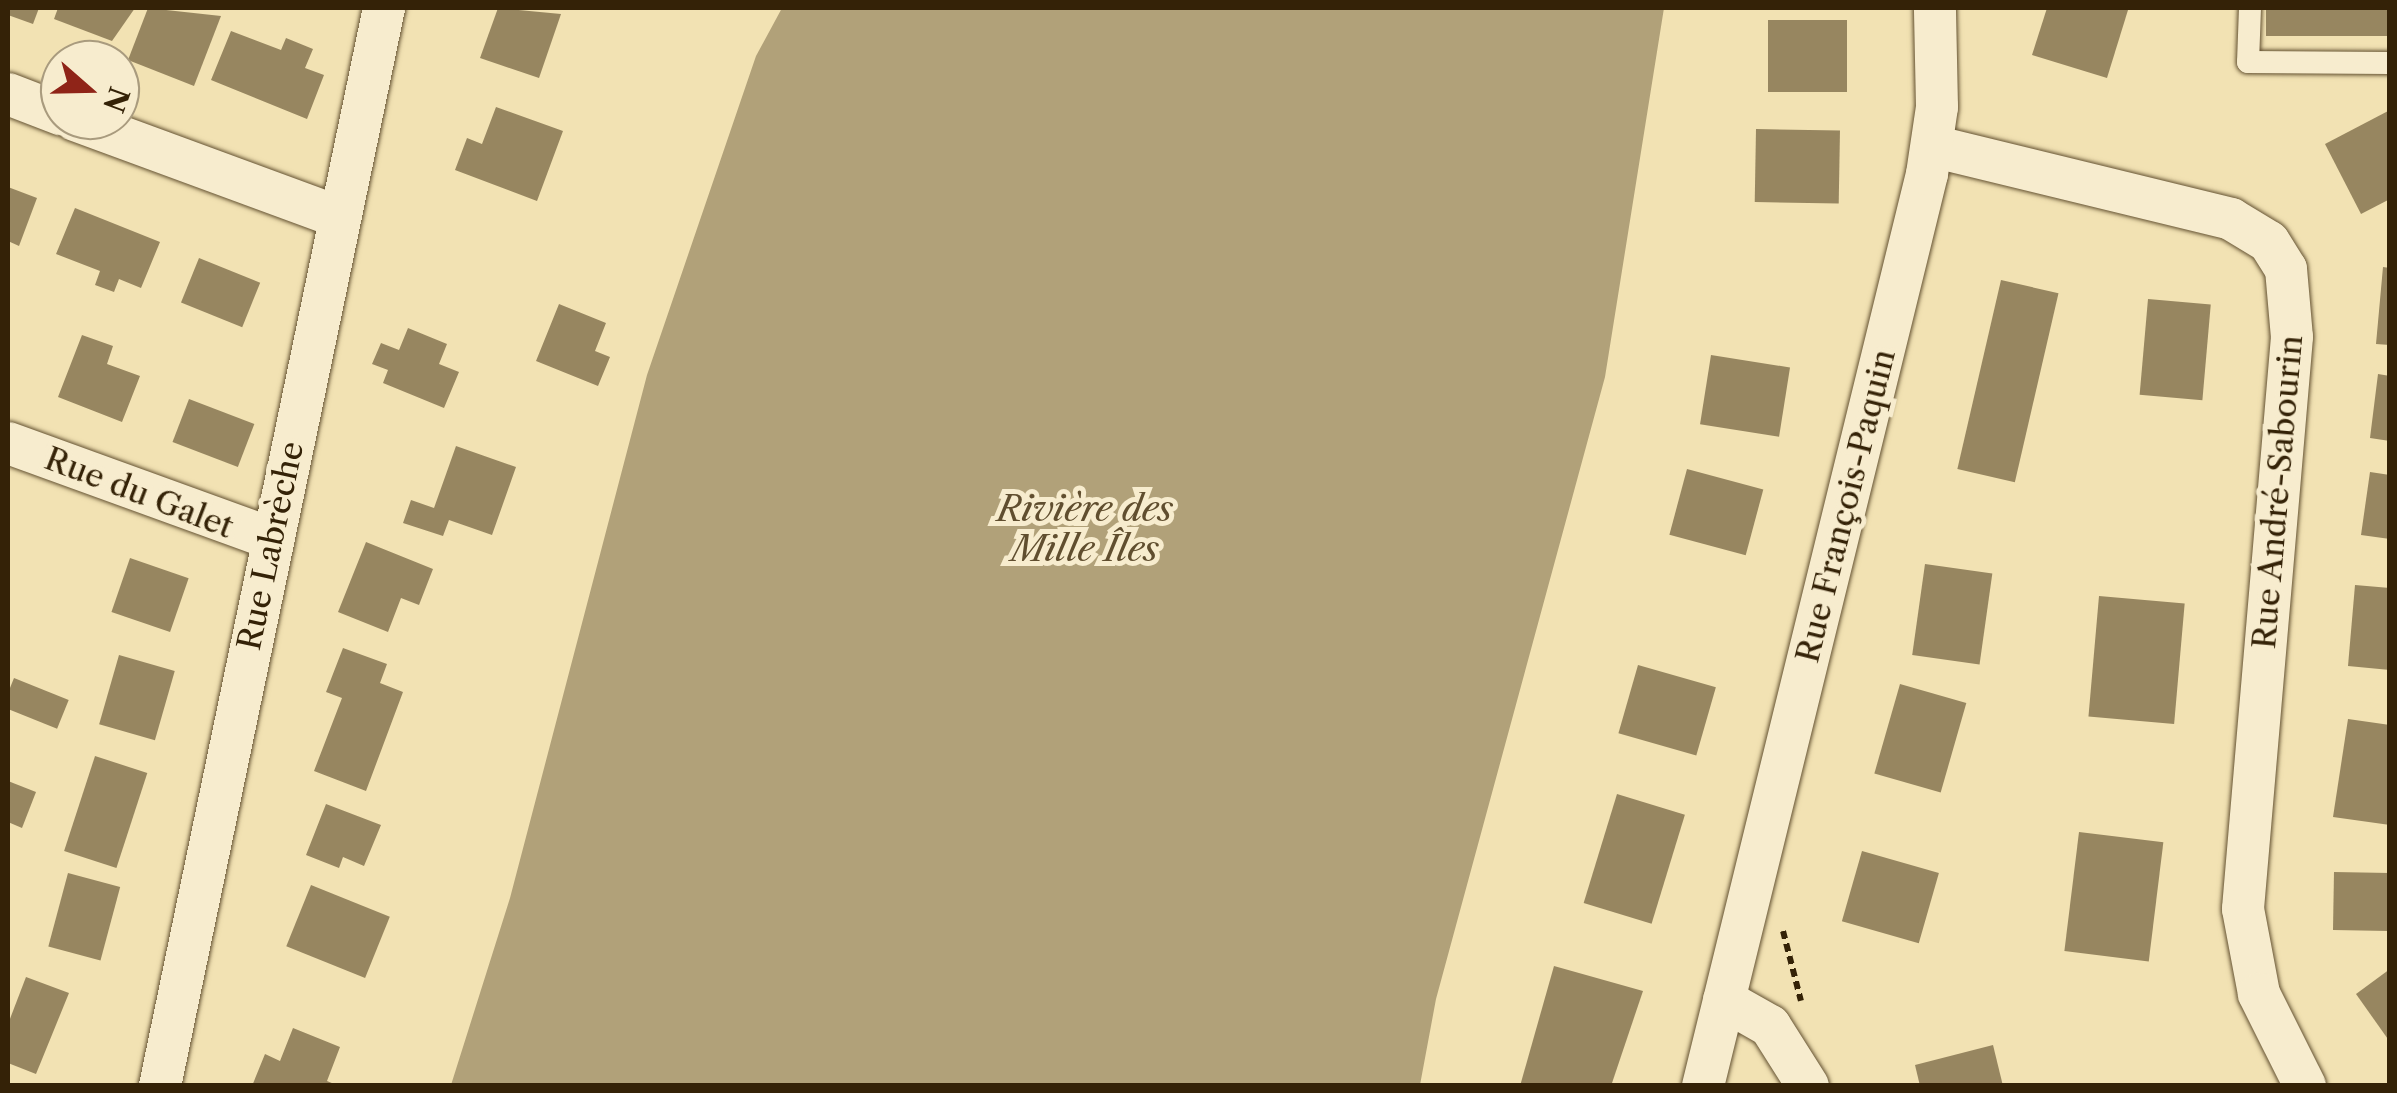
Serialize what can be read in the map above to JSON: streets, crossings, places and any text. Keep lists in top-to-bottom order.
{
  "streets": {
    "street": [
      "Rue André-Sabourin",
      "Rue du Galet",
      "Rue François-Paquin",
      "Rue Labrèche"
    ]
  },
  "crossings": [
    ["Rue André-Sabourin", "Rue François-Paquin"],
    ["Rue du Galet", "Rue Labrèche"]
  ],
  "water": ["Rivière des Mille Îles"],
  "north": "right"
}
